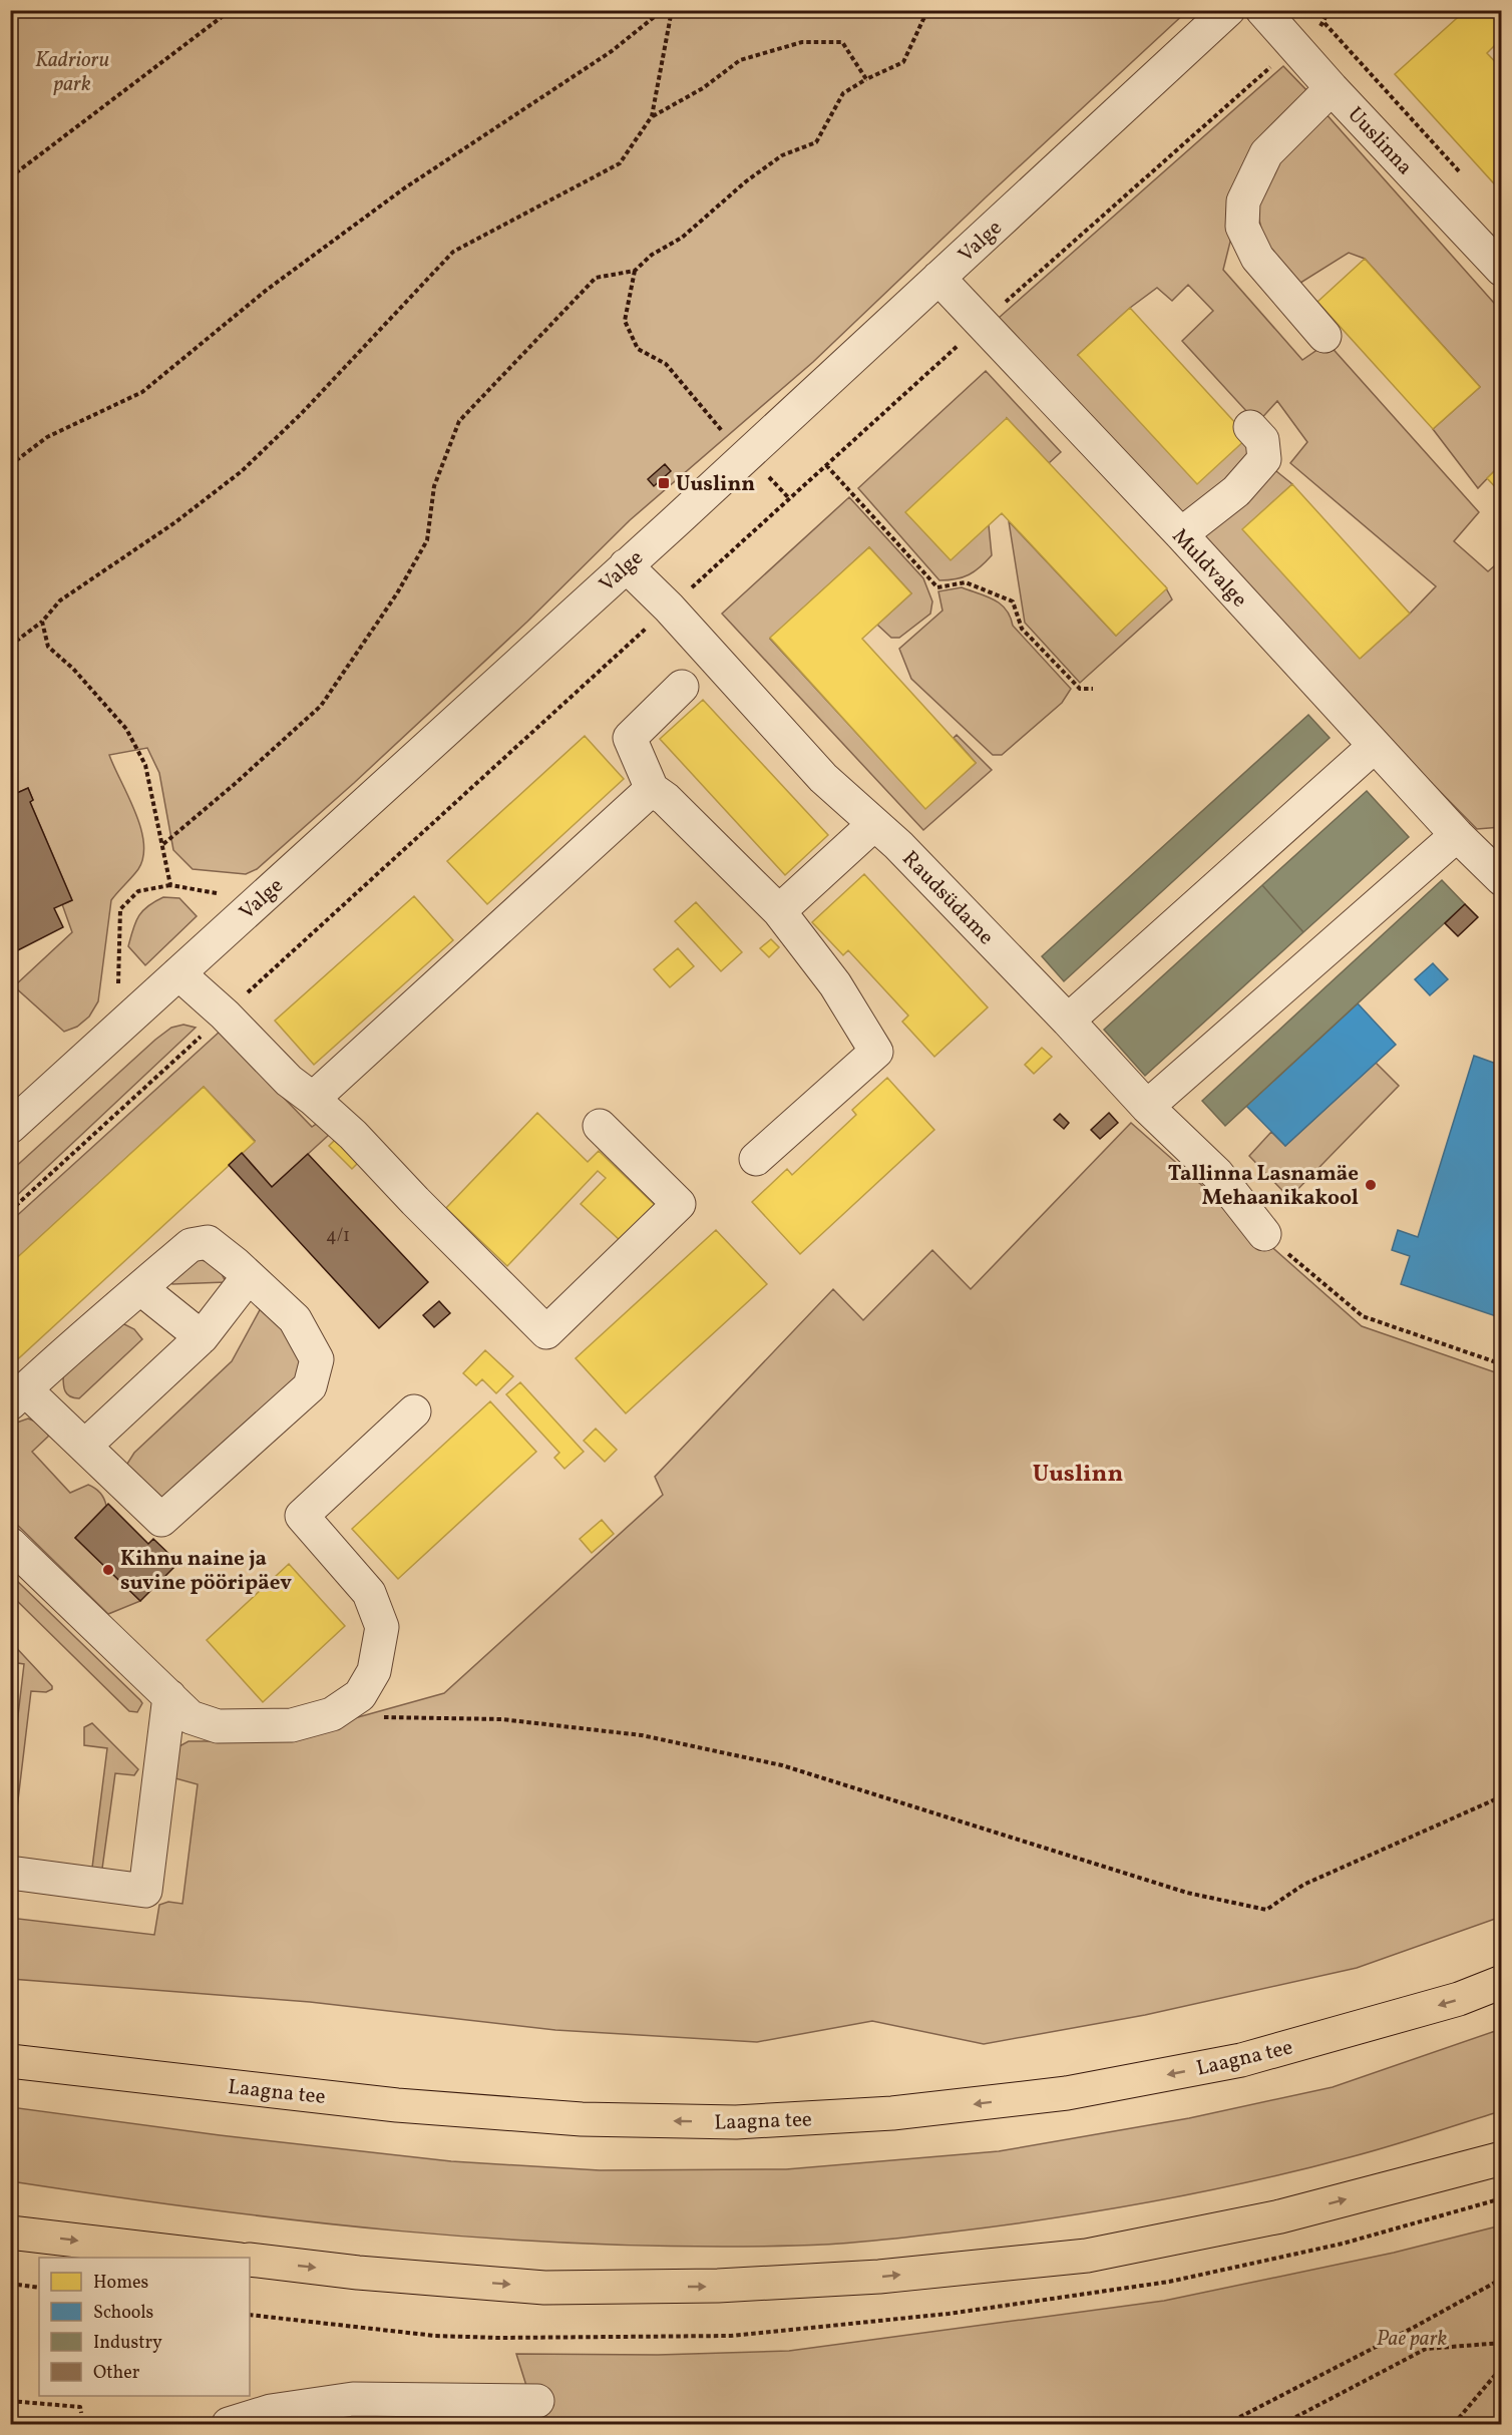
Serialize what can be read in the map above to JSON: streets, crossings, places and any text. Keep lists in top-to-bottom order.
{
  "streets": {
    "main road": ["Laagna tee"],
    "street": [
      "Uuslinna",
      "Valge",
      "Muldvalge",
      "Raudsüdame"
    ]
  },
  "crossings": [
    ["Valge", "Muldvalge"],
    ["Valge", "Raudsüdame"]
  ],
  "districts": ["Uuslinn"],
  "parks": ["Kadrioru park", "Pae park"],
  "places": {
    "transit": ["Uuslinn"],
    "other": ["Tallinna Lasnamäe Mehaanikakool", "Kihnu naine ja suvine pööripäev"]
  },
  "house_numbers": ["4/1"],
  "legend": [
    "Homes",
    "Schools",
    "Industry",
    "Other"
  ]
}
